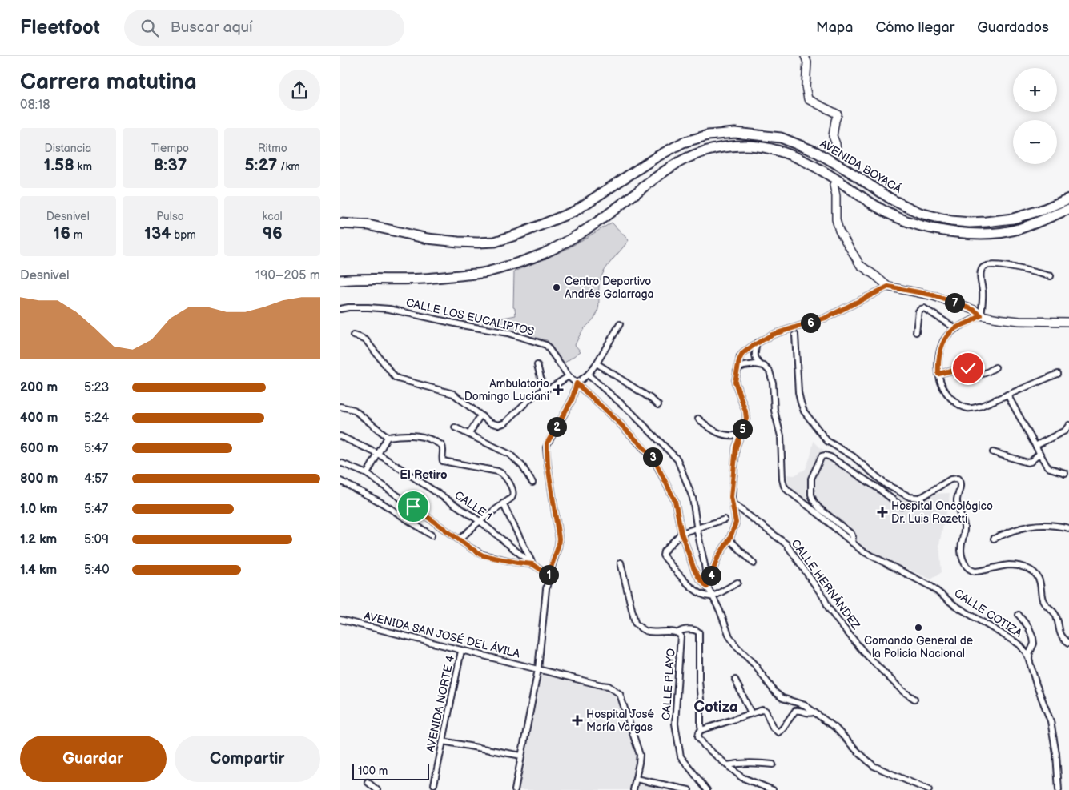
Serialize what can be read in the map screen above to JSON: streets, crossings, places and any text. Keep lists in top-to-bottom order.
{
  "streets": {
    "highway": ["AVENIDA BOYACÁ"],
    "street": [
      "CALLE LOS EUCALIPTOS",
      "CALLE 1",
      "CALLE HERNÁNDEZ",
      "CALLE COTIZA",
      "AVENIDA SAN JOSÉ DEL ÁVILA",
      "CALLE PLAYO",
      "AVENIDA NORTE 4"
    ]
  },
  "crossings": [
    ["AVENIDA SAN JOSÉ DEL ÁVILA", "AVENIDA NORTE 4"]
  ],
  "districts": ["El Retiro", "Cotiza"],
  "places": {
    "other": ["Centro Deportivo Andrés Galarraga", "Comando General de la Policía Nacional"],
    "health": ["Ambulatorio Domingo Luciani", "Hospital Oncológico Dr. Luis Razetti", "Hospital José María Vargas"]
  },
  "scale_bar": "100 m",
  "page": {
    "header": "Fleetfoot",
    "search": "Buscar aquí",
    "nav": ["Mapa", "Cómo llegar", "Guardados"],
    "heading": ["Carrera matutina", "08:18"],
    "map_buttons": ["+", "−"],
    "stats": [
      ["Distancia", "1.58 km"],
      ["Tiempo", "8:37"],
      ["Ritmo", "5:27 /km"],
      ["Desnivel", "16 m"],
      ["Pulso", "134 bpm"],
      ["kcal", "96"]
    ],
    "chart": ["Desnivel", "190–205 m"],
    "pins": [
      "7",
      "6",
      "2",
      "5",
      "3",
      "1",
      "4"
    ],
    "list": [
      {
        "name": "200 m",
        "note": "5:23"
      },
      {
        "name": "400 m",
        "note": "5:24"
      },
      {
        "name": "600 m",
        "note": "5:47"
      },
      {
        "name": "800 m",
        "note": "4:57"
      },
      {
        "name": "1.0 km",
        "note": "5:47"
      },
      {
        "name": "1.2 km",
        "note": "5:09"
      },
      {
        "name": "1.4 km",
        "note": "5:40"
      }
    ],
    "buttons": ["Guardar", "Compartir"],
    "scale": "100 m"
  }
}
